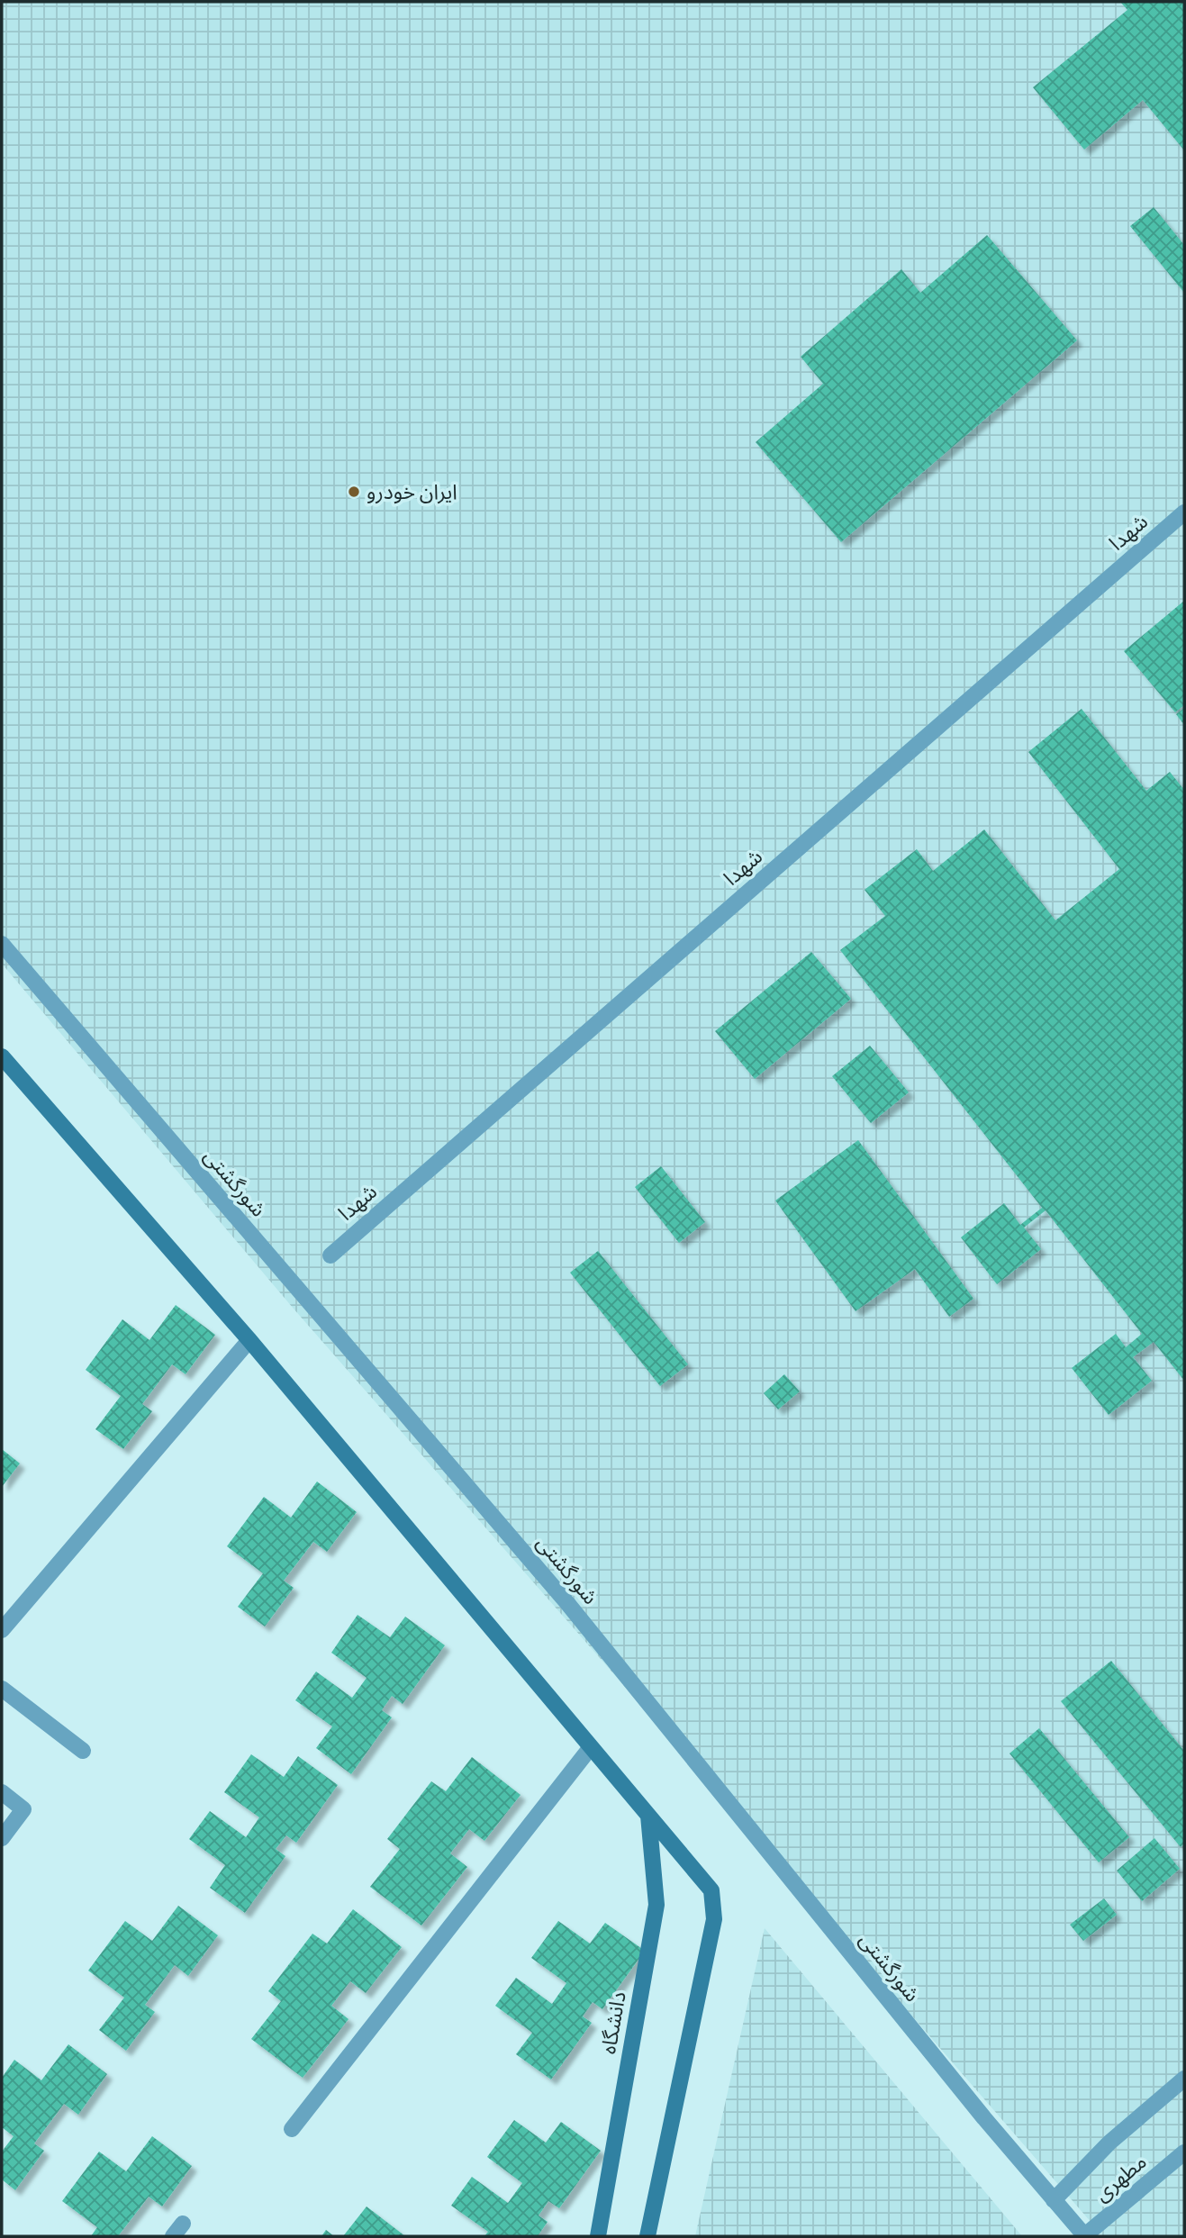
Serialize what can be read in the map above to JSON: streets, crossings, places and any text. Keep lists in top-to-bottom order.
{
  "streets": {
    "street": [
      "شهدا",
      "شورگشتی",
      "دانشگاه",
      "مطهری"
    ]
  },
  "crossings": [
    ["شورگشتی", "مطهری"]
  ],
  "places": ["ایران خودرو"]
}
